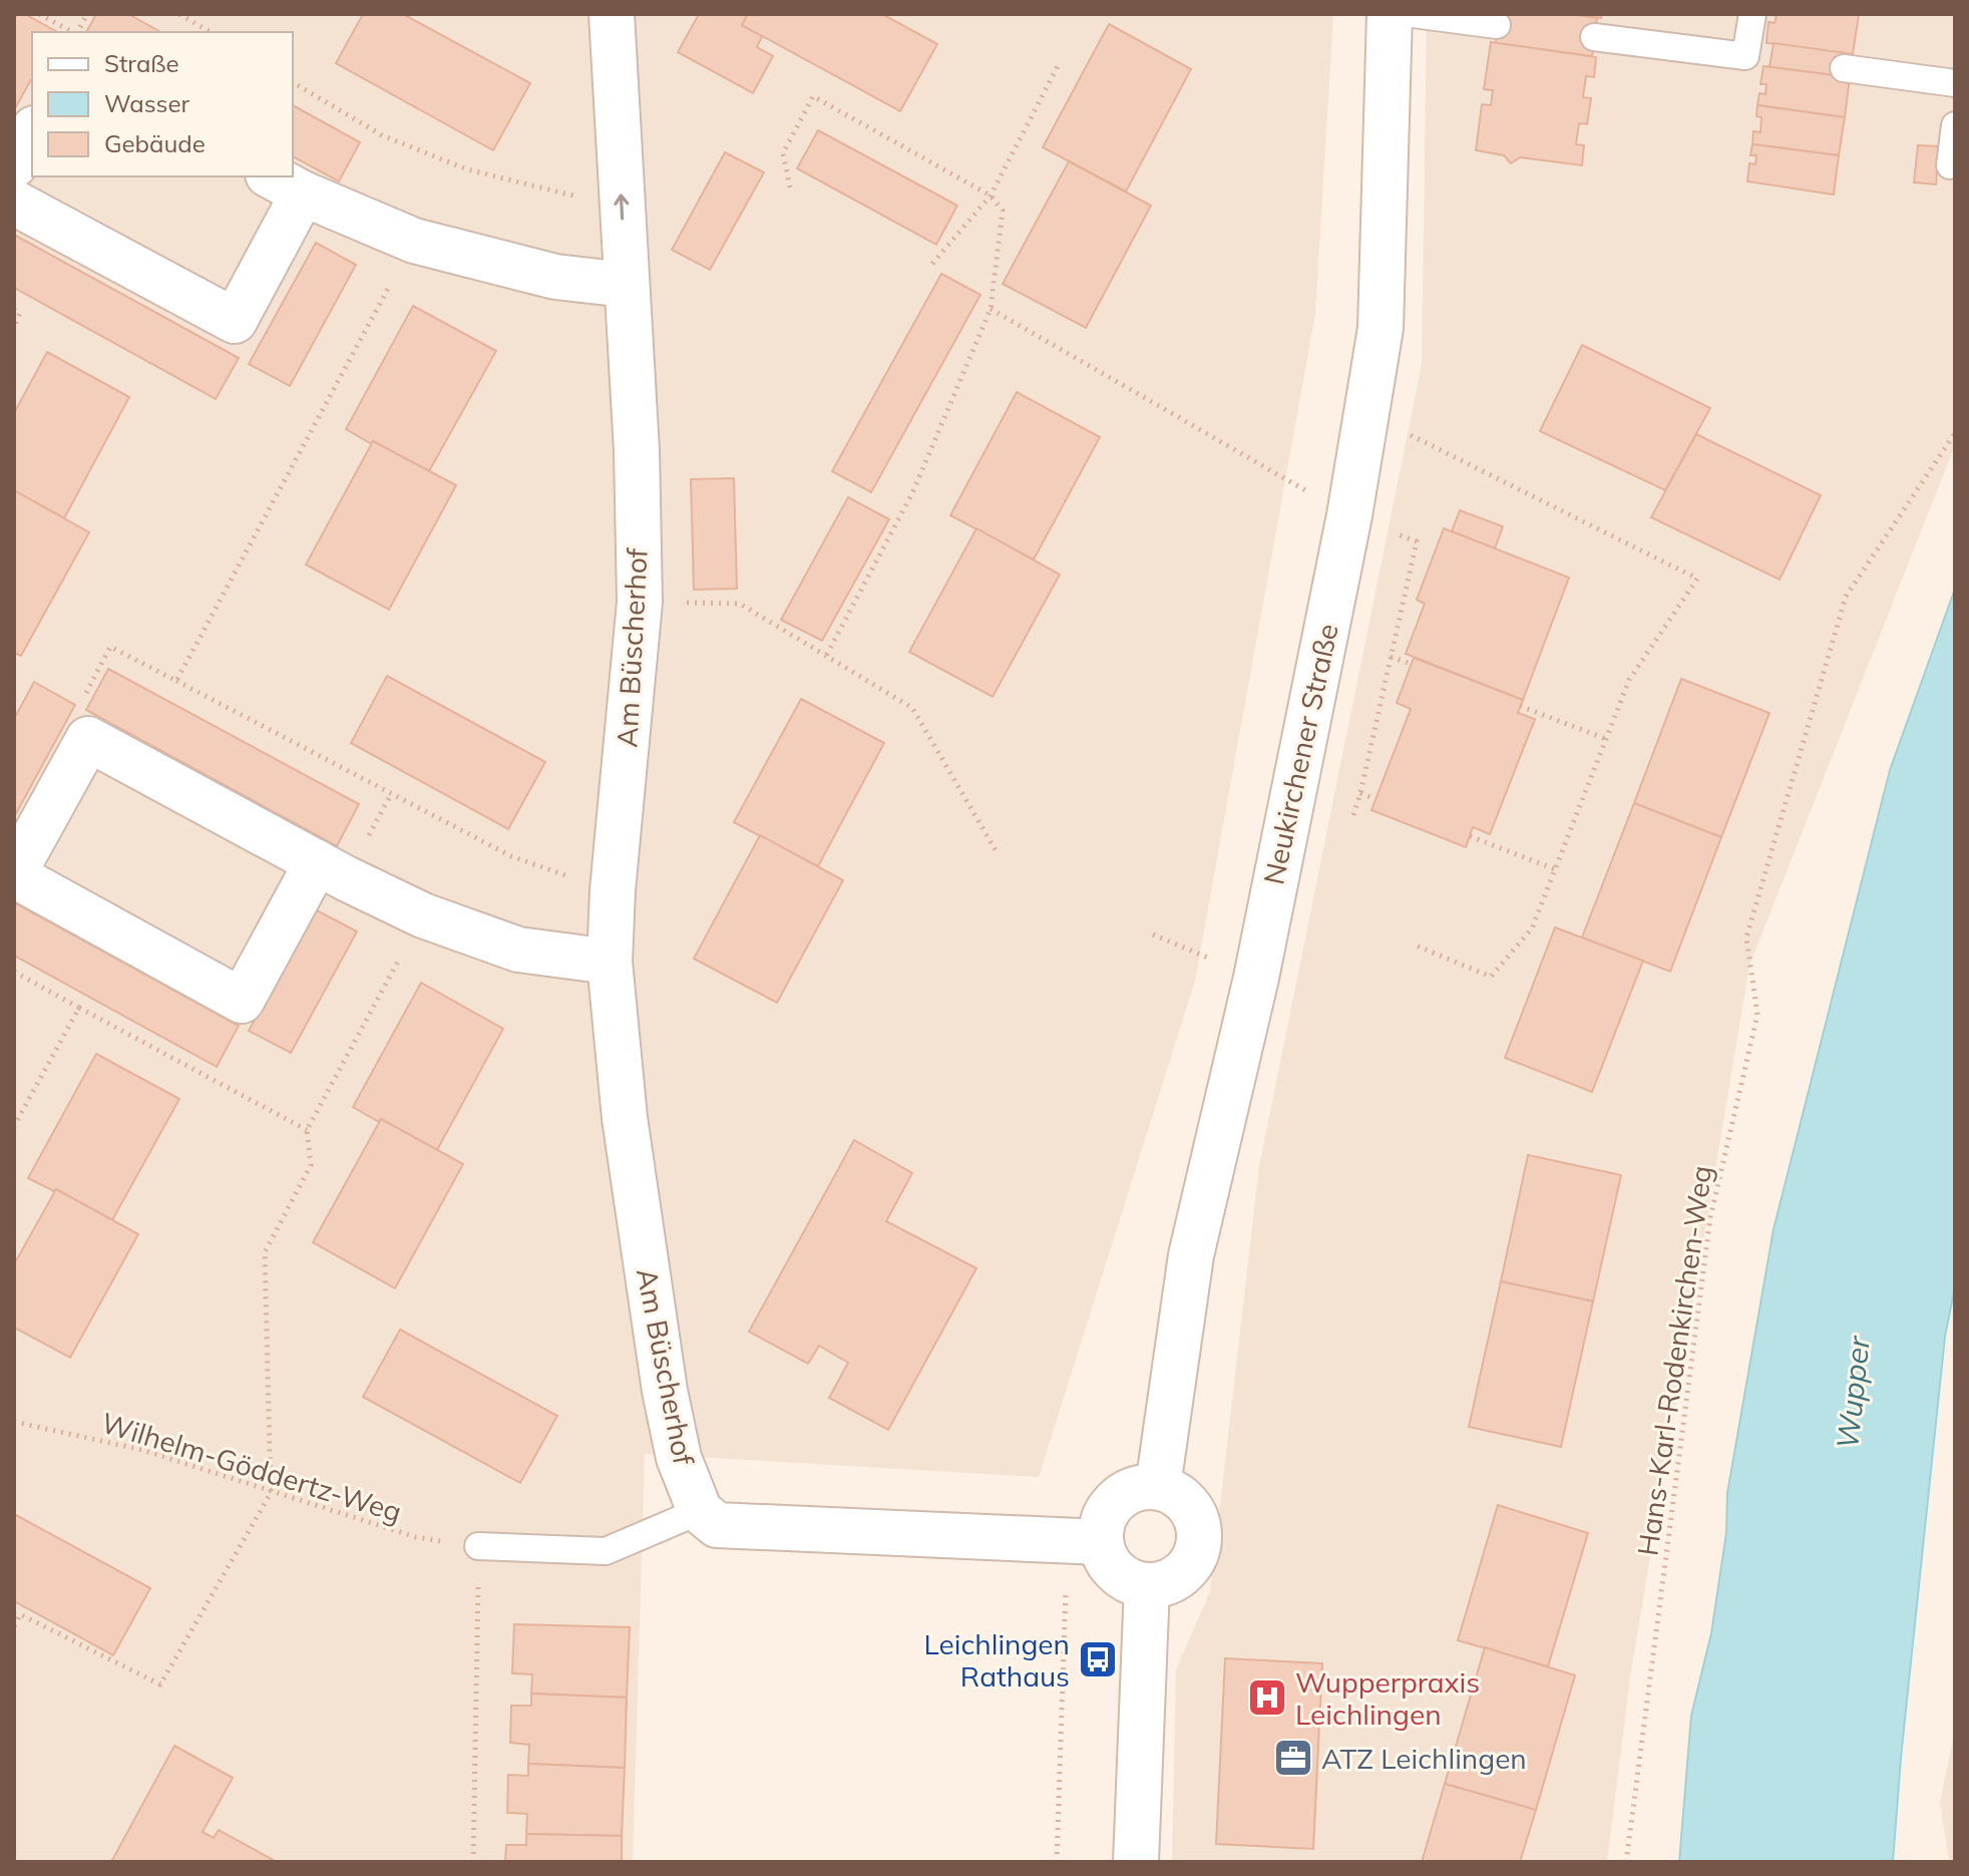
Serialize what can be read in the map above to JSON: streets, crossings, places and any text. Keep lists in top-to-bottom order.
{
  "streets": {
    "street": ["Am Büscherhof", "Neukirchener Straße"],
    "path": ["Hans-Karl-Rodenkirchen-Weg", "Wilhelm-Göddertz-Weg"]
  },
  "water": ["Wupper"],
  "places": {
    "bus stop": ["Leichlingen Rathaus"],
    "hospital": ["Wupperpraxis Leichlingen"],
    "office": ["ATZ Leichlingen"]
  },
  "legend": ["Straße", "Wasser", "Gebäude"]
}
